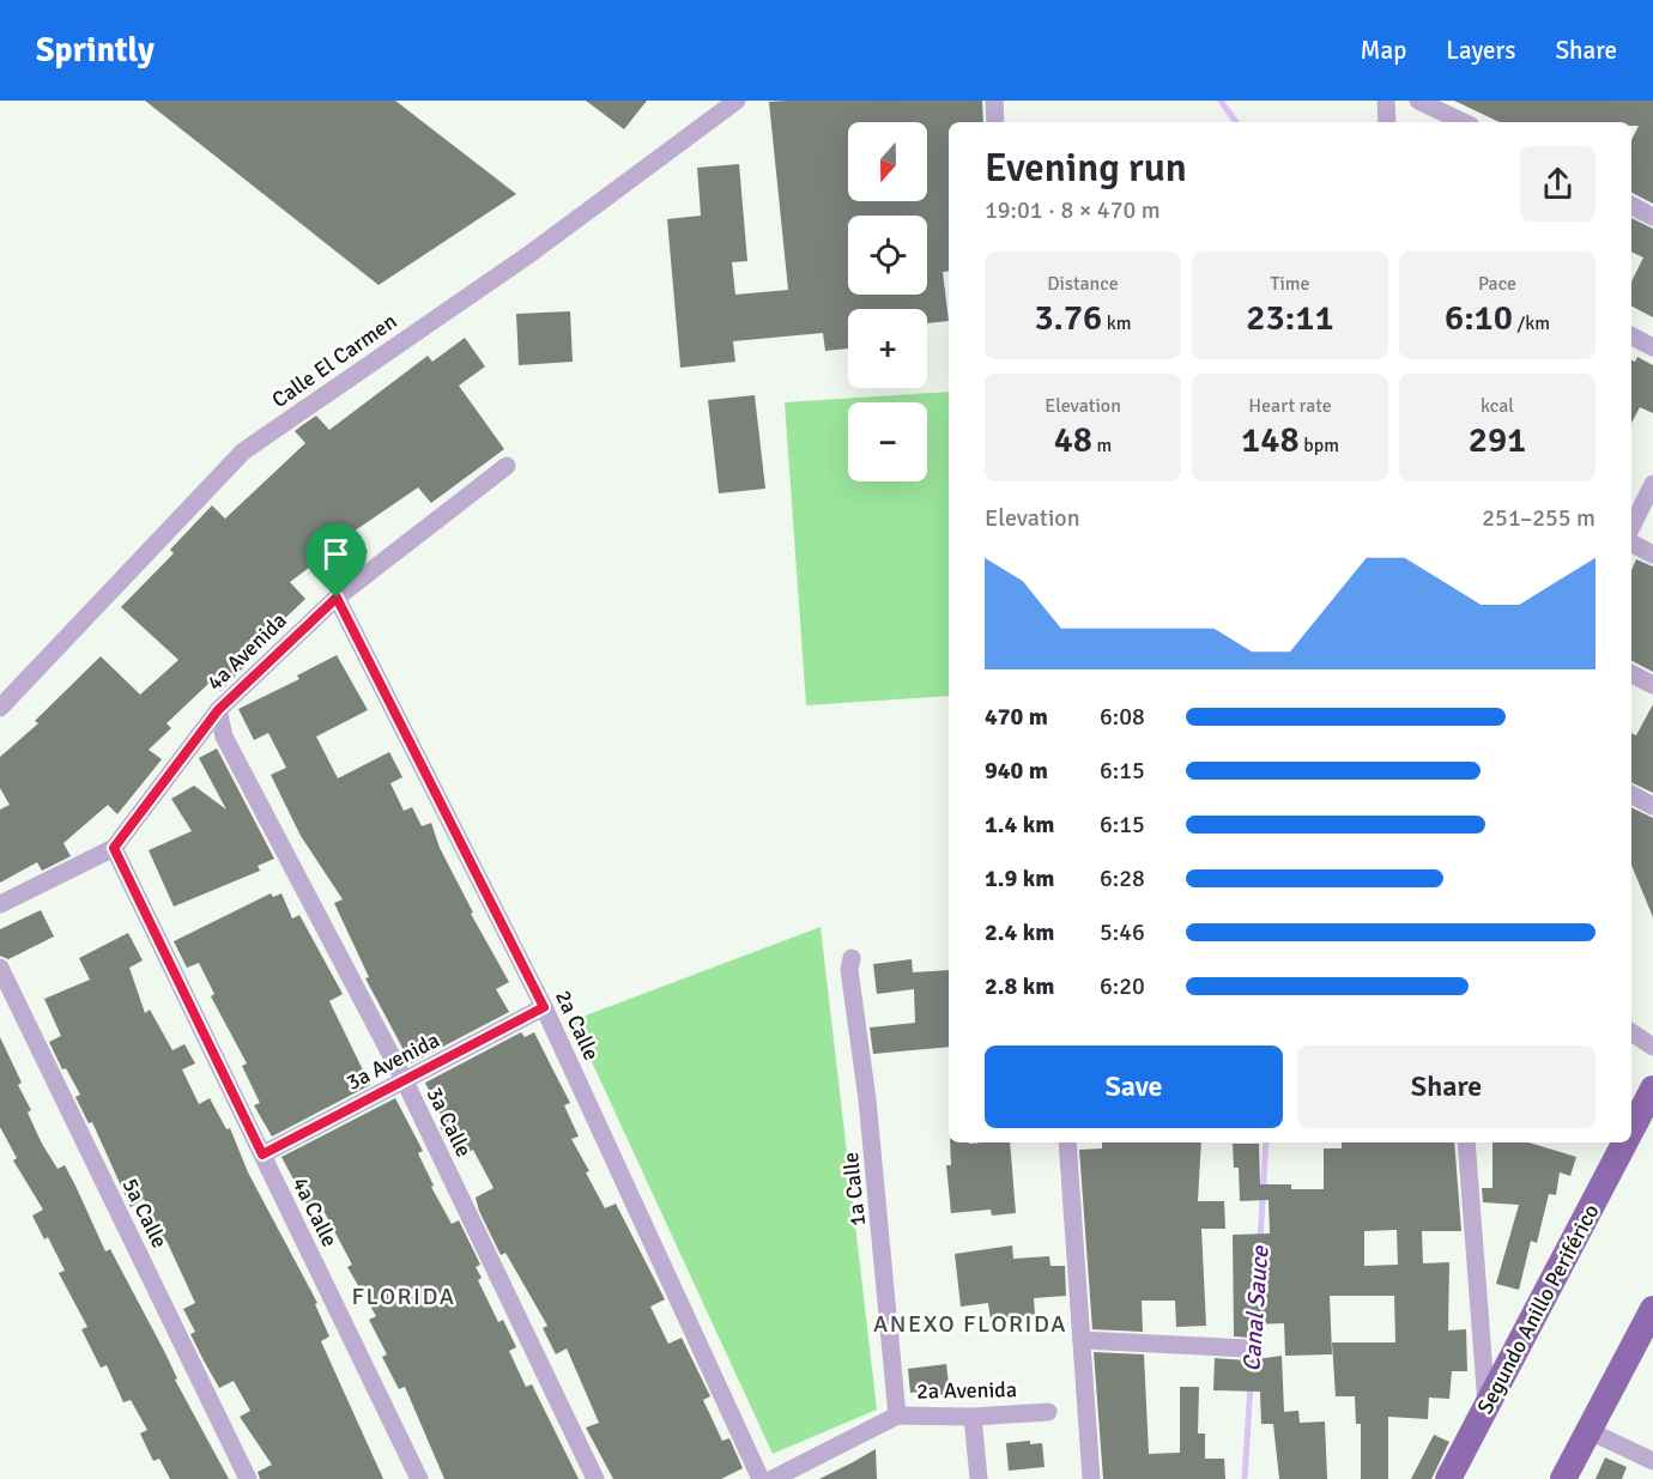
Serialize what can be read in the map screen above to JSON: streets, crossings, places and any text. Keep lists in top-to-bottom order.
{
  "streets": {
    "main road": ["Segundo Anillo Periférico"],
    "street": [
      "Calle El Carmen",
      "4a Avenida",
      "2a Calle",
      "3a Avenida",
      "3a Calle",
      "1a Calle",
      "4a Calle",
      "5a Calle",
      "2a Avenida"
    ]
  },
  "crossings": [
    ["4a Avenida", "2a Calle"],
    ["4a Avenida", "3a Calle"],
    ["4a Avenida", "4a Calle"],
    ["2a Calle", "3a Avenida"],
    ["3a Avenida", "3a Calle"],
    ["3a Avenida", "4a Calle"],
    ["1a Calle", "2a Avenida"]
  ],
  "districts": ["FLORIDA", "ANEXO FLORIDA"],
  "water": ["Canal Sauce"],
  "north": "bottom",
  "page": {
    "header": "Sprintly",
    "nav": ["Map", "Layers", "Share"],
    "map_buttons": ["+", "−"],
    "heading": ["Evening run", "19:01 · 8 × 470 m"],
    "stats": [
      ["Distance", "3.76 km"],
      ["Time", "23:11"],
      ["Pace", "6:10 /km"],
      ["Elevation", "48 m"],
      ["Heart rate", "148 bpm"],
      ["kcal", "291"]
    ],
    "chart": ["Elevation", "251–255 m"],
    "list": [
      {
        "name": "470 m",
        "note": "6:08"
      },
      {
        "name": "940 m",
        "note": "6:15"
      },
      {
        "name": "1.4 km",
        "note": "6:15"
      },
      {
        "name": "1.9 km",
        "note": "6:28"
      },
      {
        "name": "2.4 km",
        "note": "5:46"
      },
      {
        "name": "2.8 km",
        "note": "6:20"
      }
    ],
    "buttons": ["Save", "Share"]
  }
}
